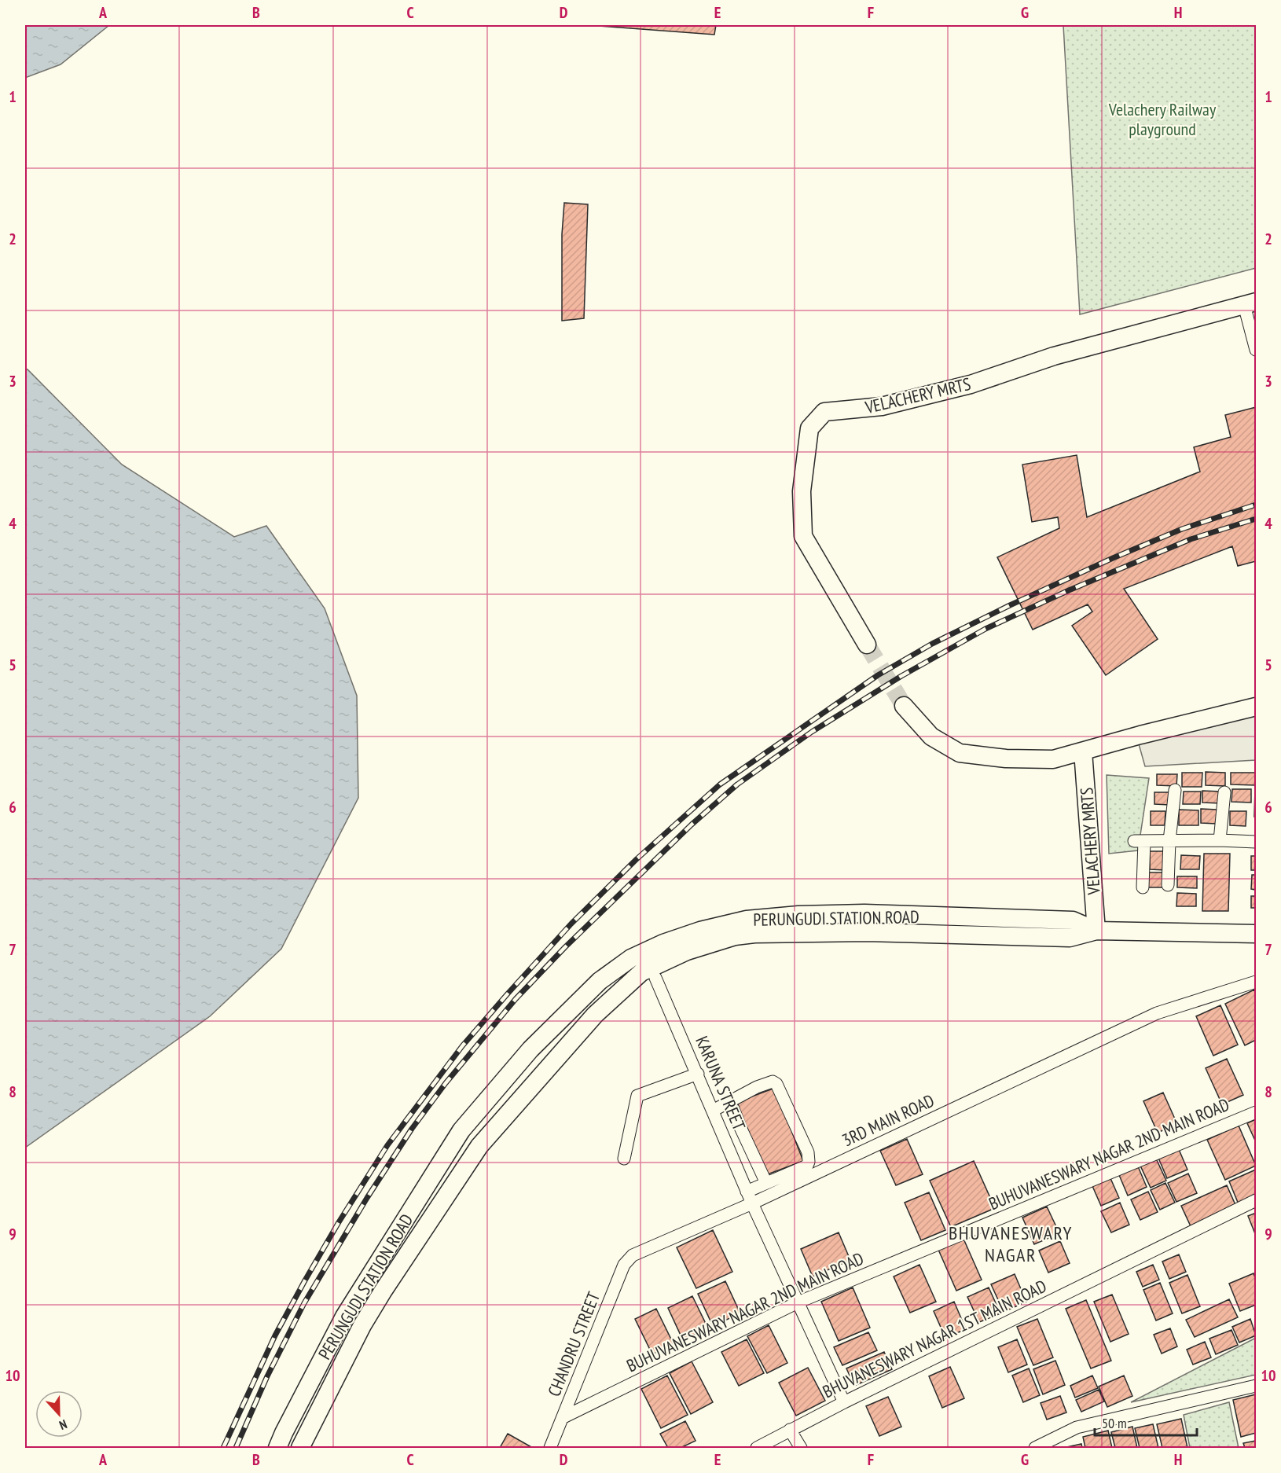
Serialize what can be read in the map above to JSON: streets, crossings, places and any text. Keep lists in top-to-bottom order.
{
  "streets": {
    "street": [
      "VELACHERY MRTS",
      "PERUNGUDI STATION ROAD",
      "KARUNA STREET",
      "3RD MAIN ROAD",
      "BUHUVANESWARY NAGAR 2ND MAIN ROAD",
      "BHUVANESWARY NAGAR 1ST MAIN ROAD",
      "CHANDRU STREET"
    ]
  },
  "crossings": [
    ["VELACHERY MRTS", "PERUNGUDI STATION ROAD"],
    ["KARUNA STREET", "3RD MAIN ROAD"],
    ["KARUNA STREET", "BUHUVANESWARY NAGAR 2ND MAIN ROAD"],
    ["KARUNA STREET", "BHUVANESWARY NAGAR 1ST MAIN ROAD"],
    ["3RD MAIN ROAD", "CHANDRU STREET"],
    ["BUHUVANESWARY NAGAR 2ND MAIN ROAD", "CHANDRU STREET"]
  ],
  "districts": ["BHUVANESWARY NAGAR"],
  "parks": ["Velachery Railway playground"],
  "scale_bar": "50 m",
  "north": "bottom",
  "grid": {
    "columns": [
      "A",
      "B",
      "C",
      "D",
      "E",
      "F",
      "G",
      "H"
    ],
    "rows": [
      "1",
      "2",
      "3",
      "4",
      "5",
      "6",
      "7",
      "8",
      "9",
      "10"
    ]
  }
}
